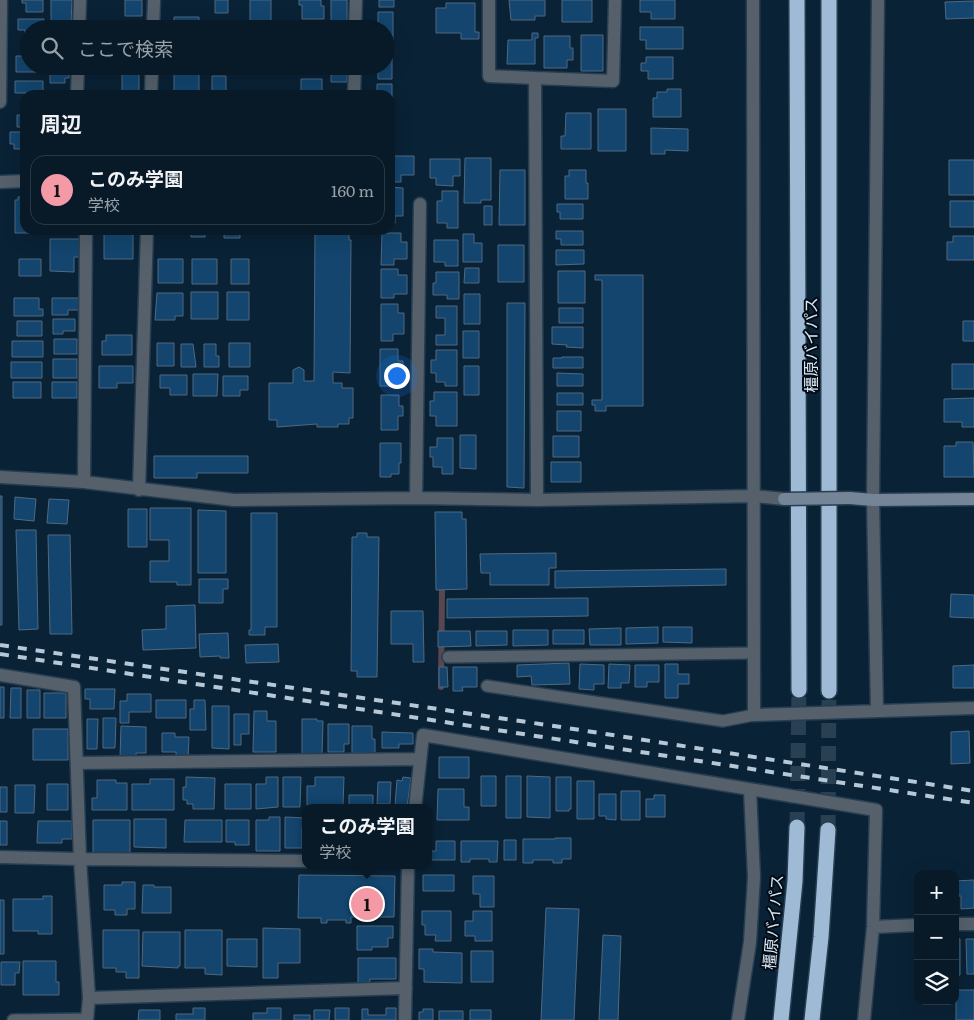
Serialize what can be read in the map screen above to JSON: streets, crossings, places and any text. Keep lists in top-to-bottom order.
{
  "streets": {
    "highway": ["橿原バイパス"]
  },
  "page": {
    "search": "ここで検索",
    "heading": "周辺",
    "list": [
      {
        "mark": "1",
        "name": "このみ学園",
        "note": "学校",
        "value": "160 m"
      }
    ],
    "popup": ["このみ学園", "学校"],
    "map_buttons": ["+", "−"],
    "pins": "1"
  }
}
